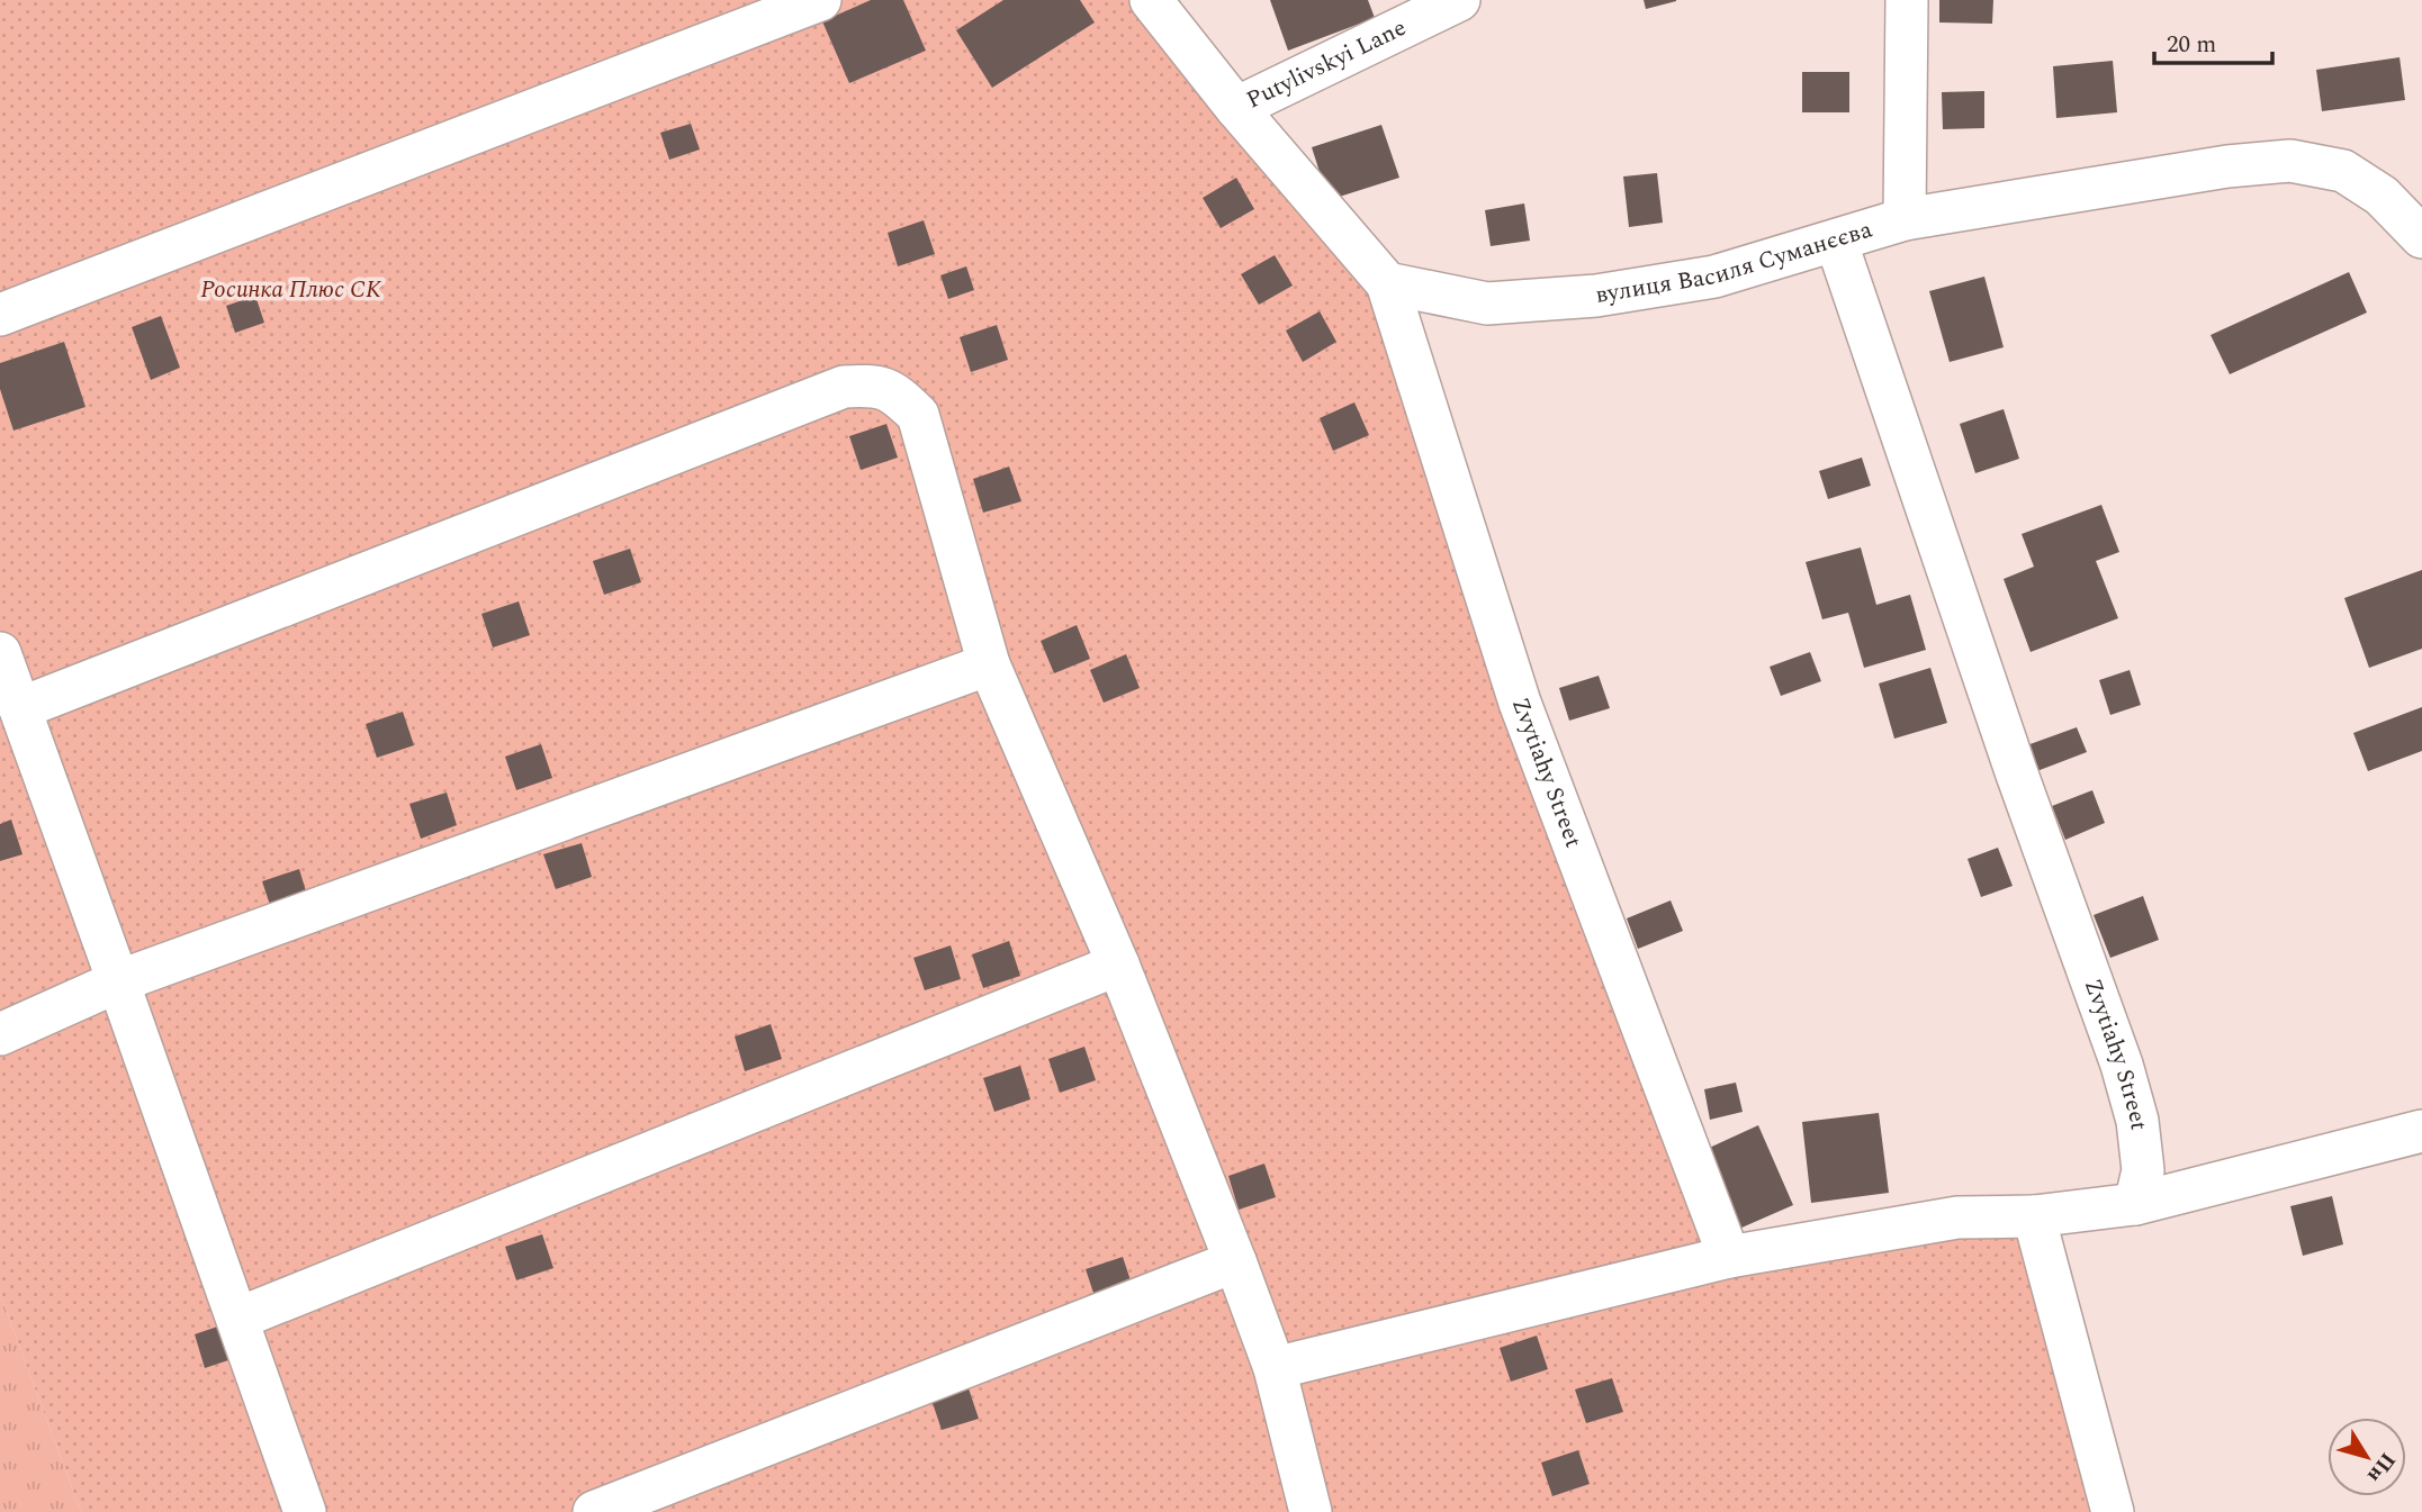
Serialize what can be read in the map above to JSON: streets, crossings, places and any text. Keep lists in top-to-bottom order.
{
  "streets": {
    "street": ["Putylivskyi Lane", "вулиця Василя Суманєєва", "Zvytiahy Street"]
  },
  "crossings": [
    ["вулиця Василя Суманєєва", "Zvytiahy Street"]
  ],
  "parks": ["Росинка Плюс СК"],
  "scale_bar": "20 m",
  "north": "bottom right"
}
